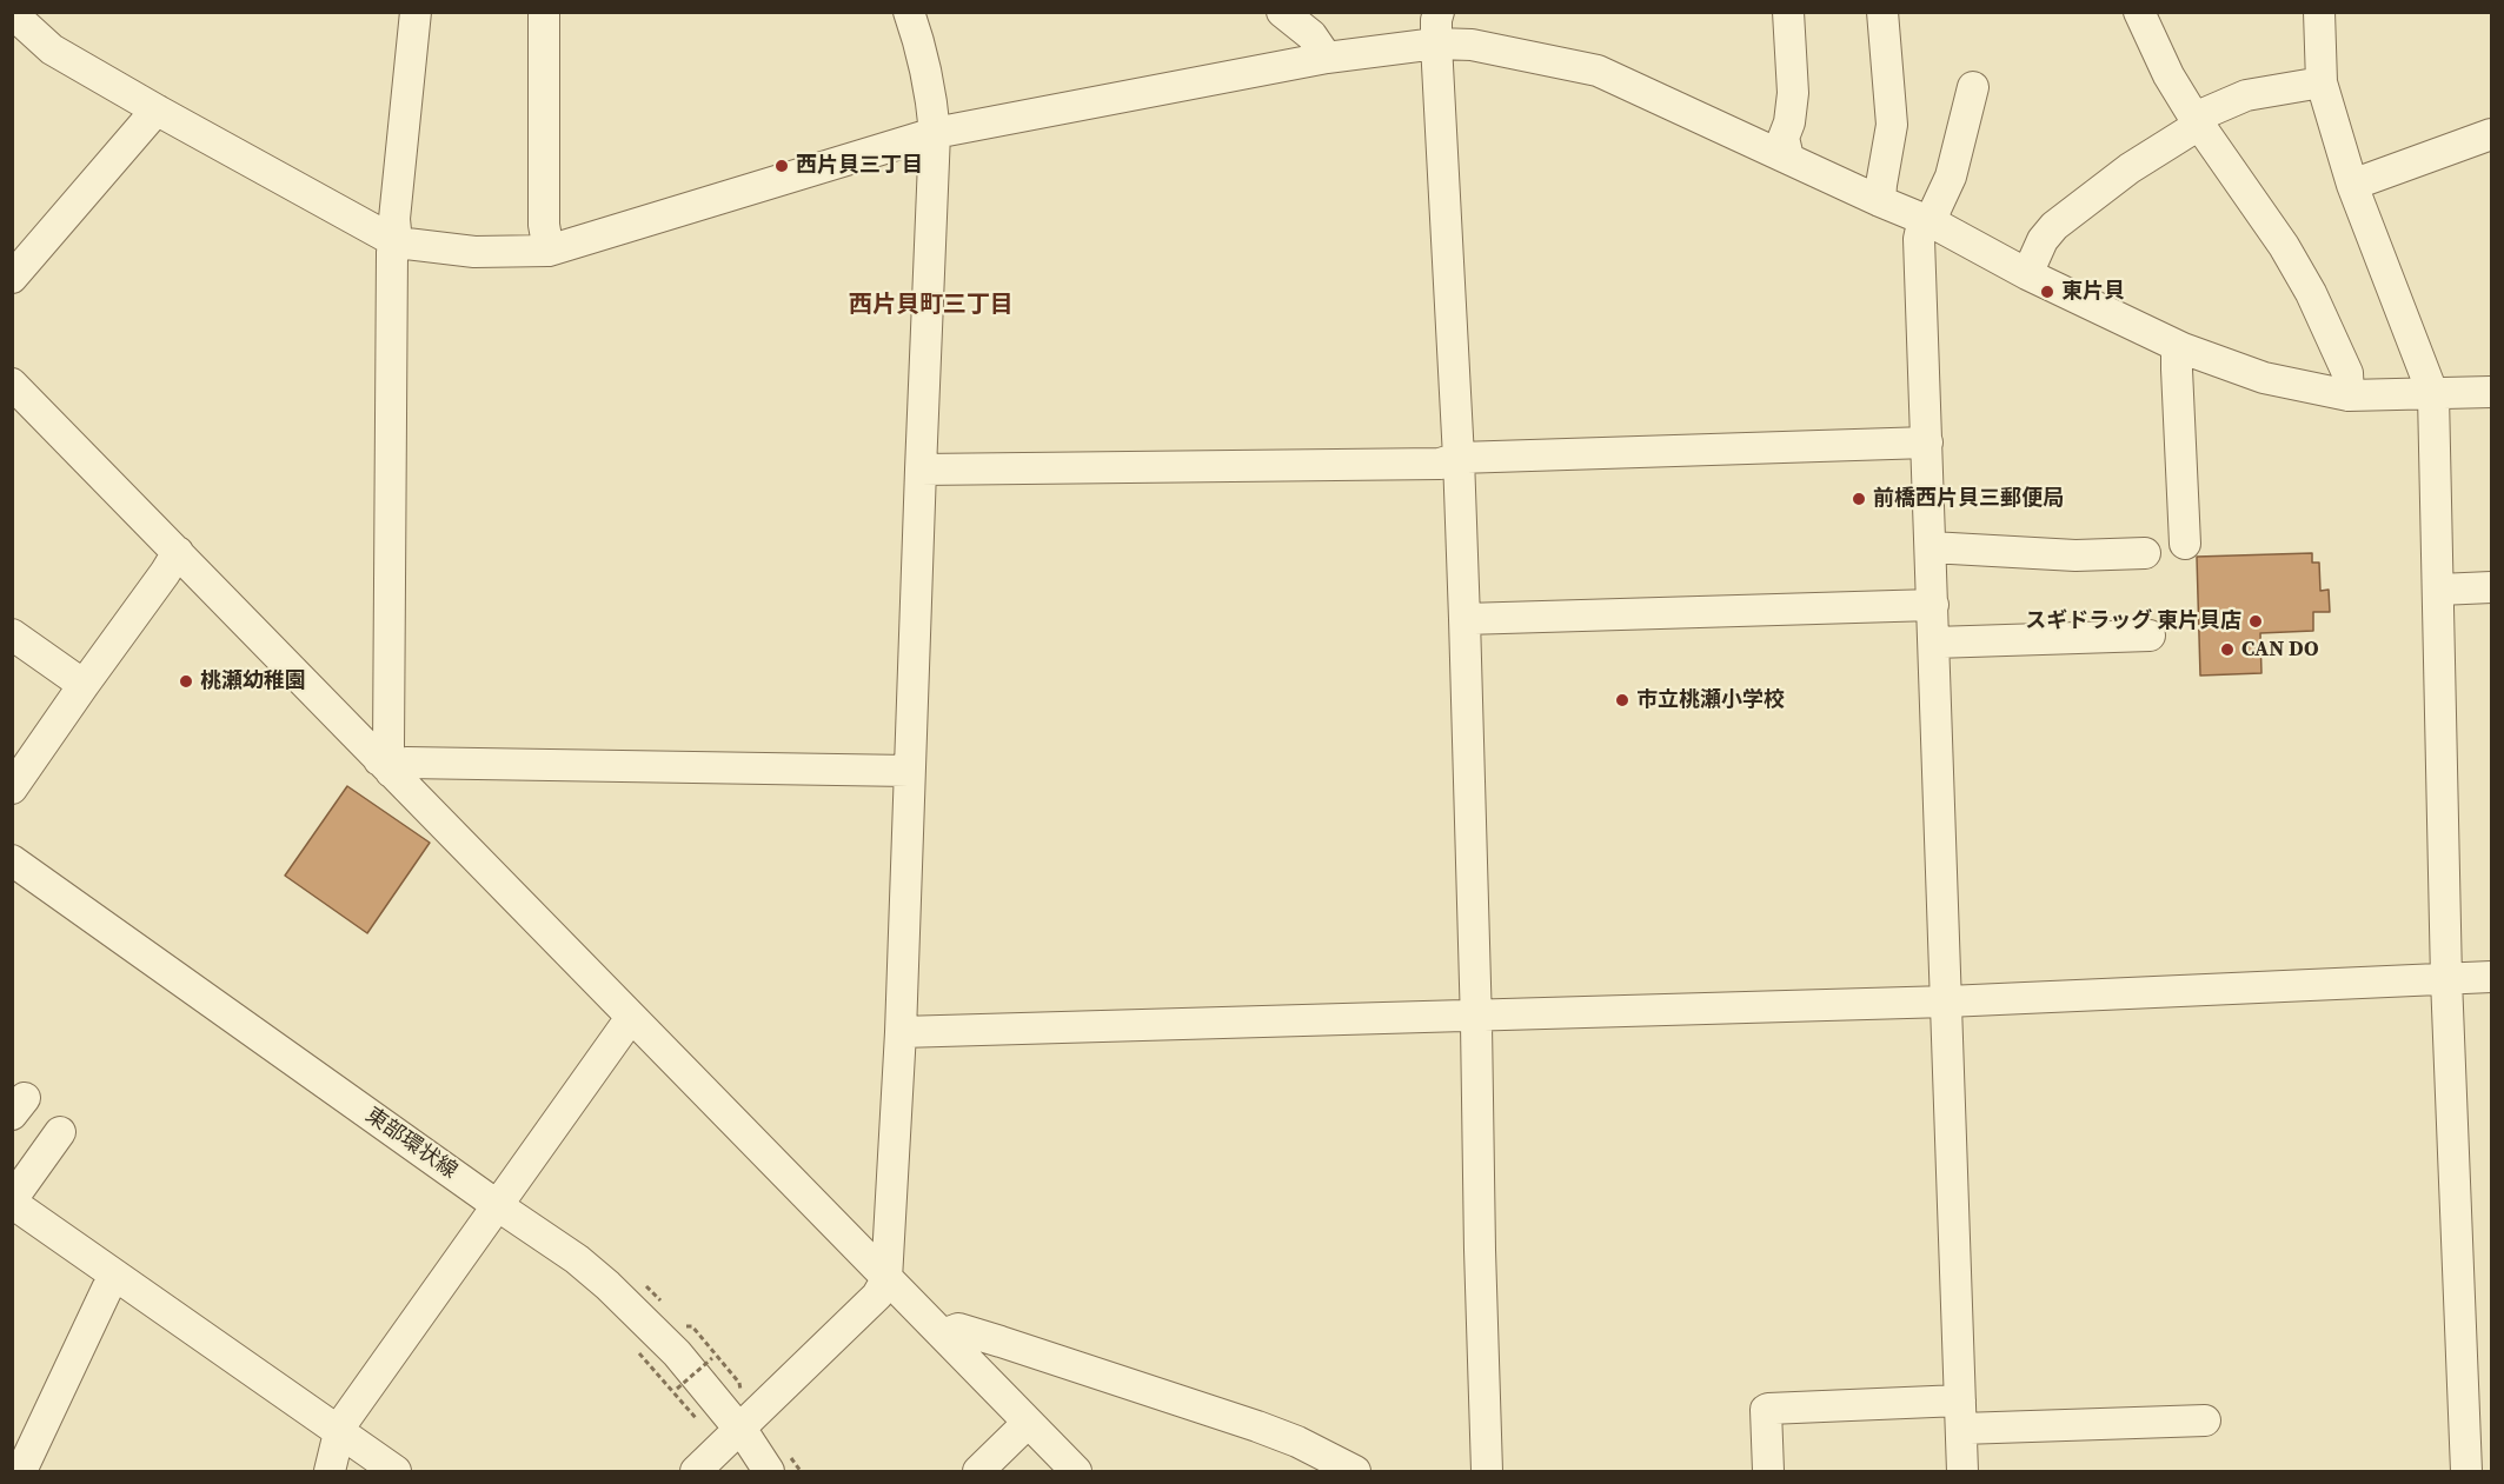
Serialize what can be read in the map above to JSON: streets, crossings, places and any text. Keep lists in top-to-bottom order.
{
  "streets": {
    "street": ["東部環状線"]
  },
  "districts": ["西片貝町三丁目"],
  "places": [
    "西片貝三丁目",
    "東片貝",
    "前橋西片貝三郵便局",
    "スギドラッグ 東片貝店",
    "CAN DO",
    "桃瀬幼稚園",
    "市立桃瀬小学校"
  ]
}
